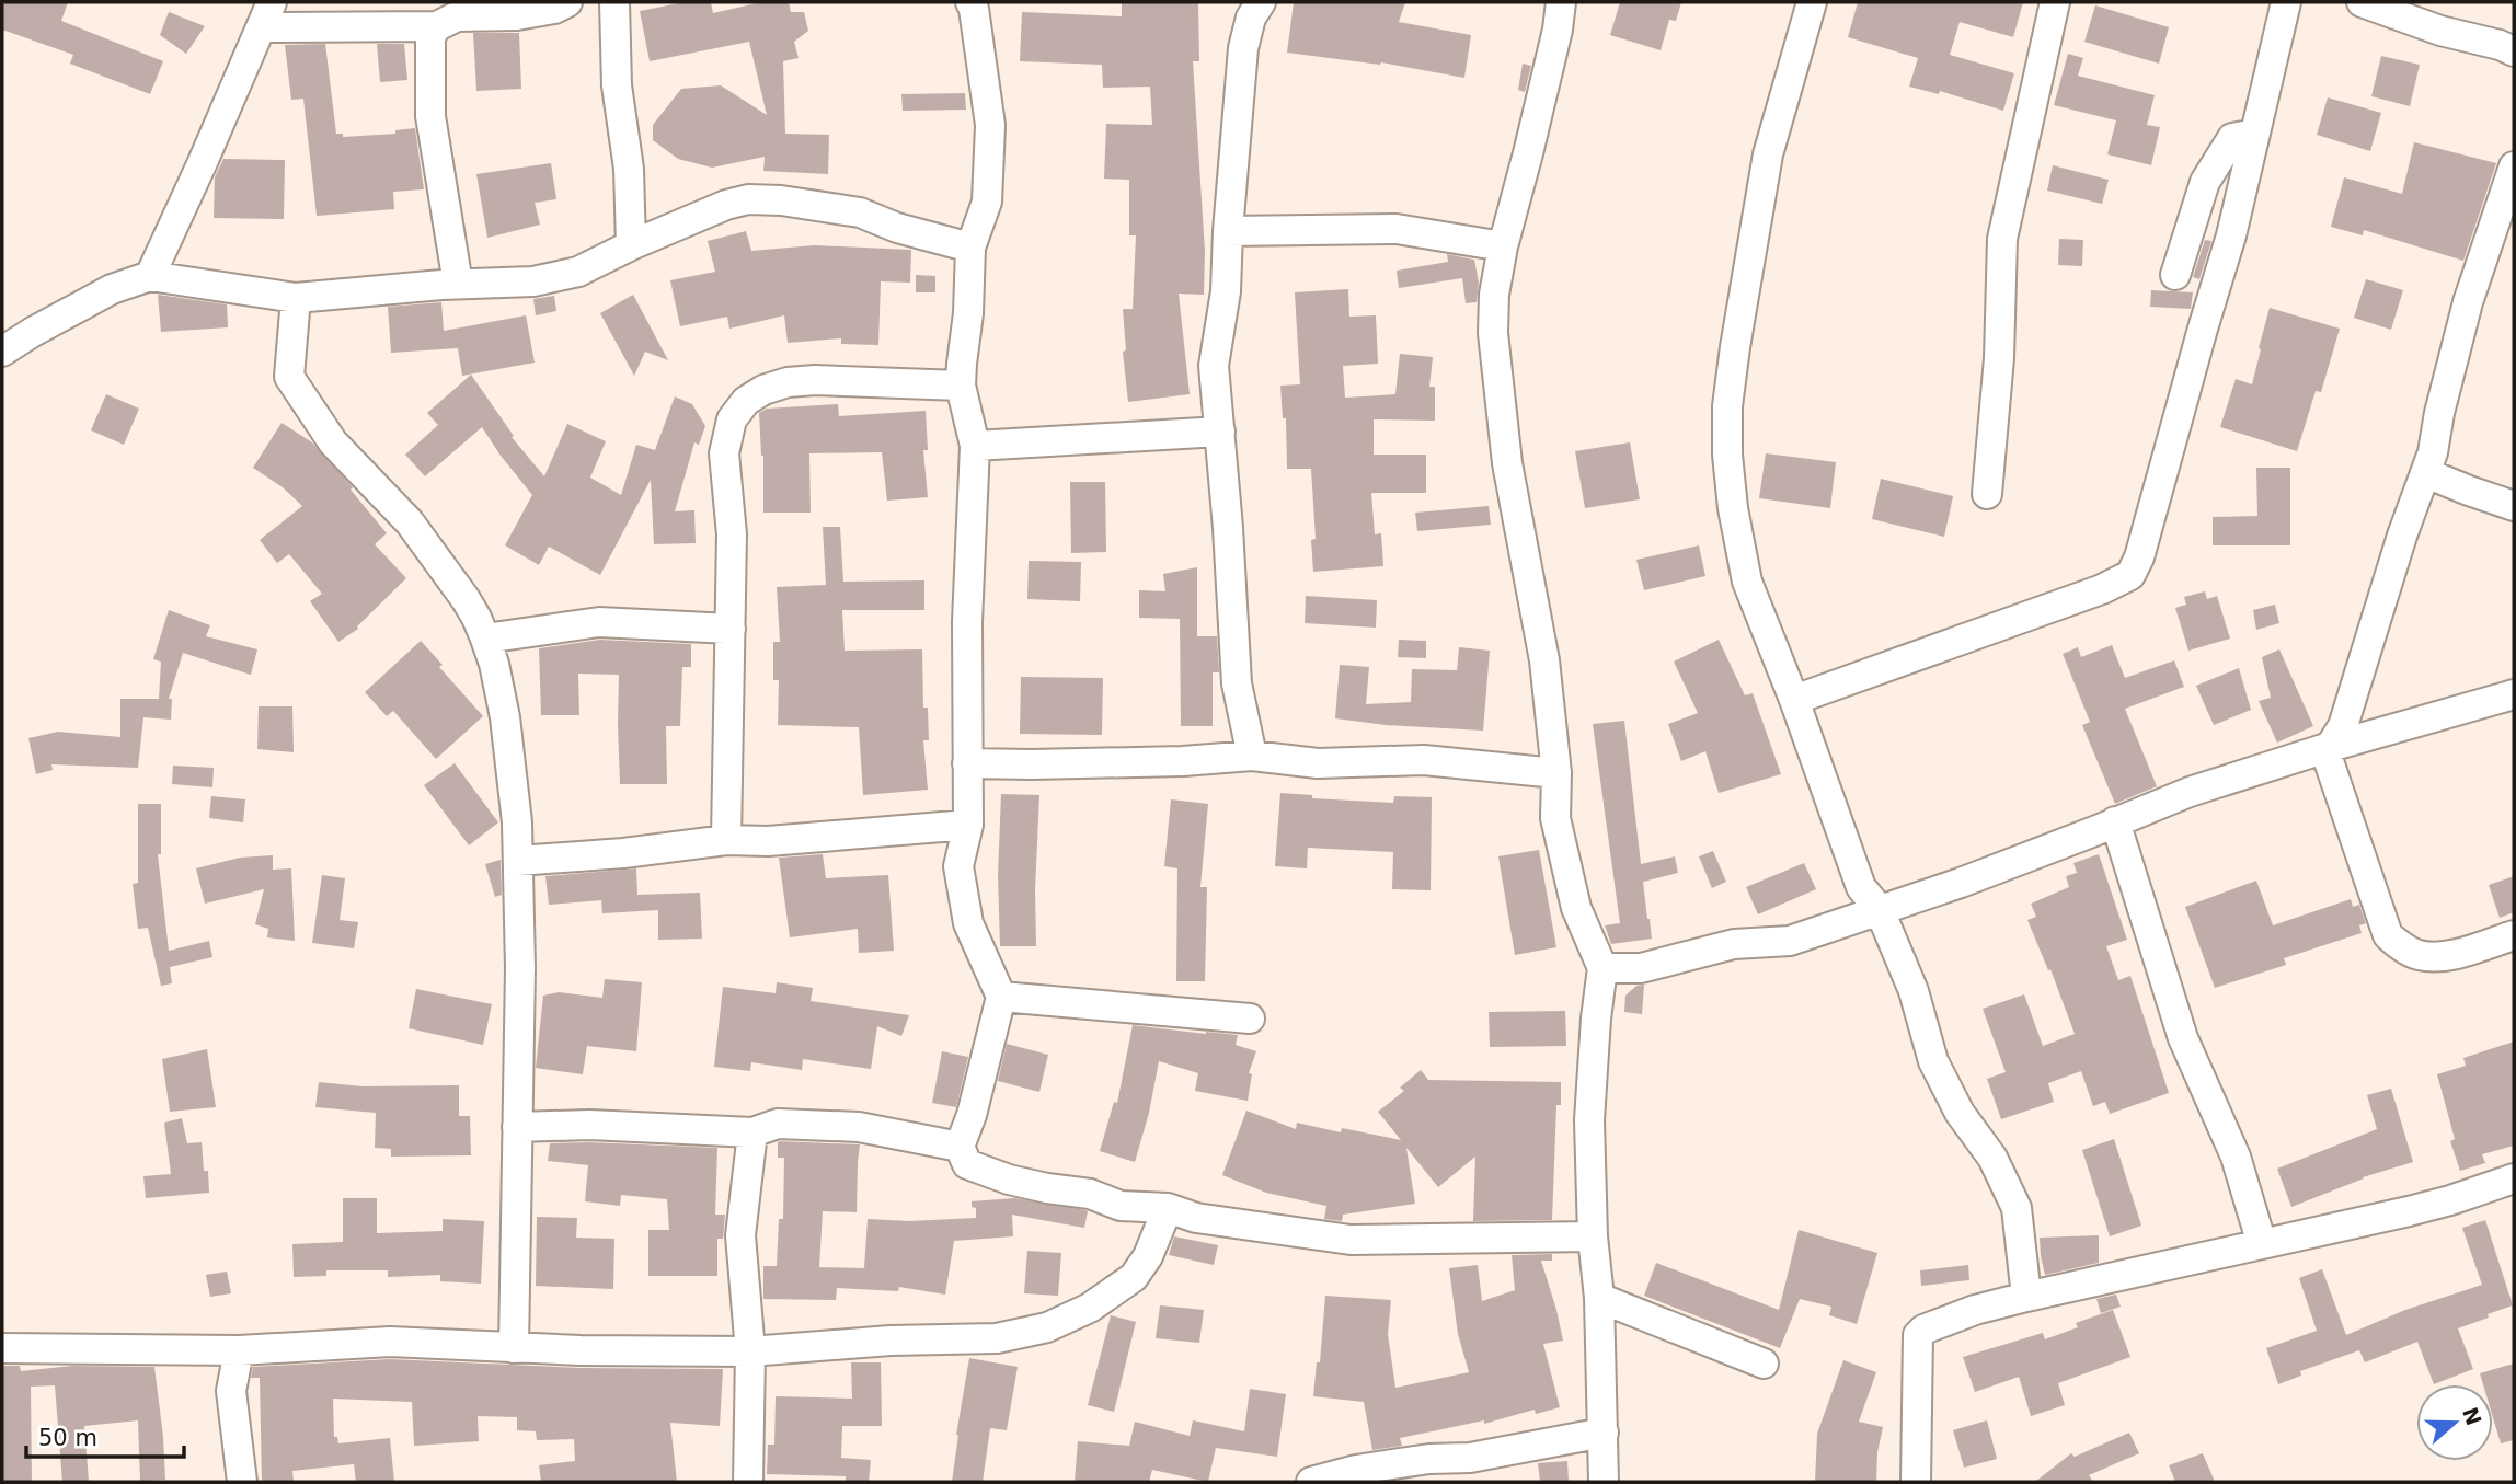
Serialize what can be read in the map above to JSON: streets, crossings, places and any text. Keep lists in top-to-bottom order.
{
  "scale_bar": "50 m",
  "north": "right"
}
